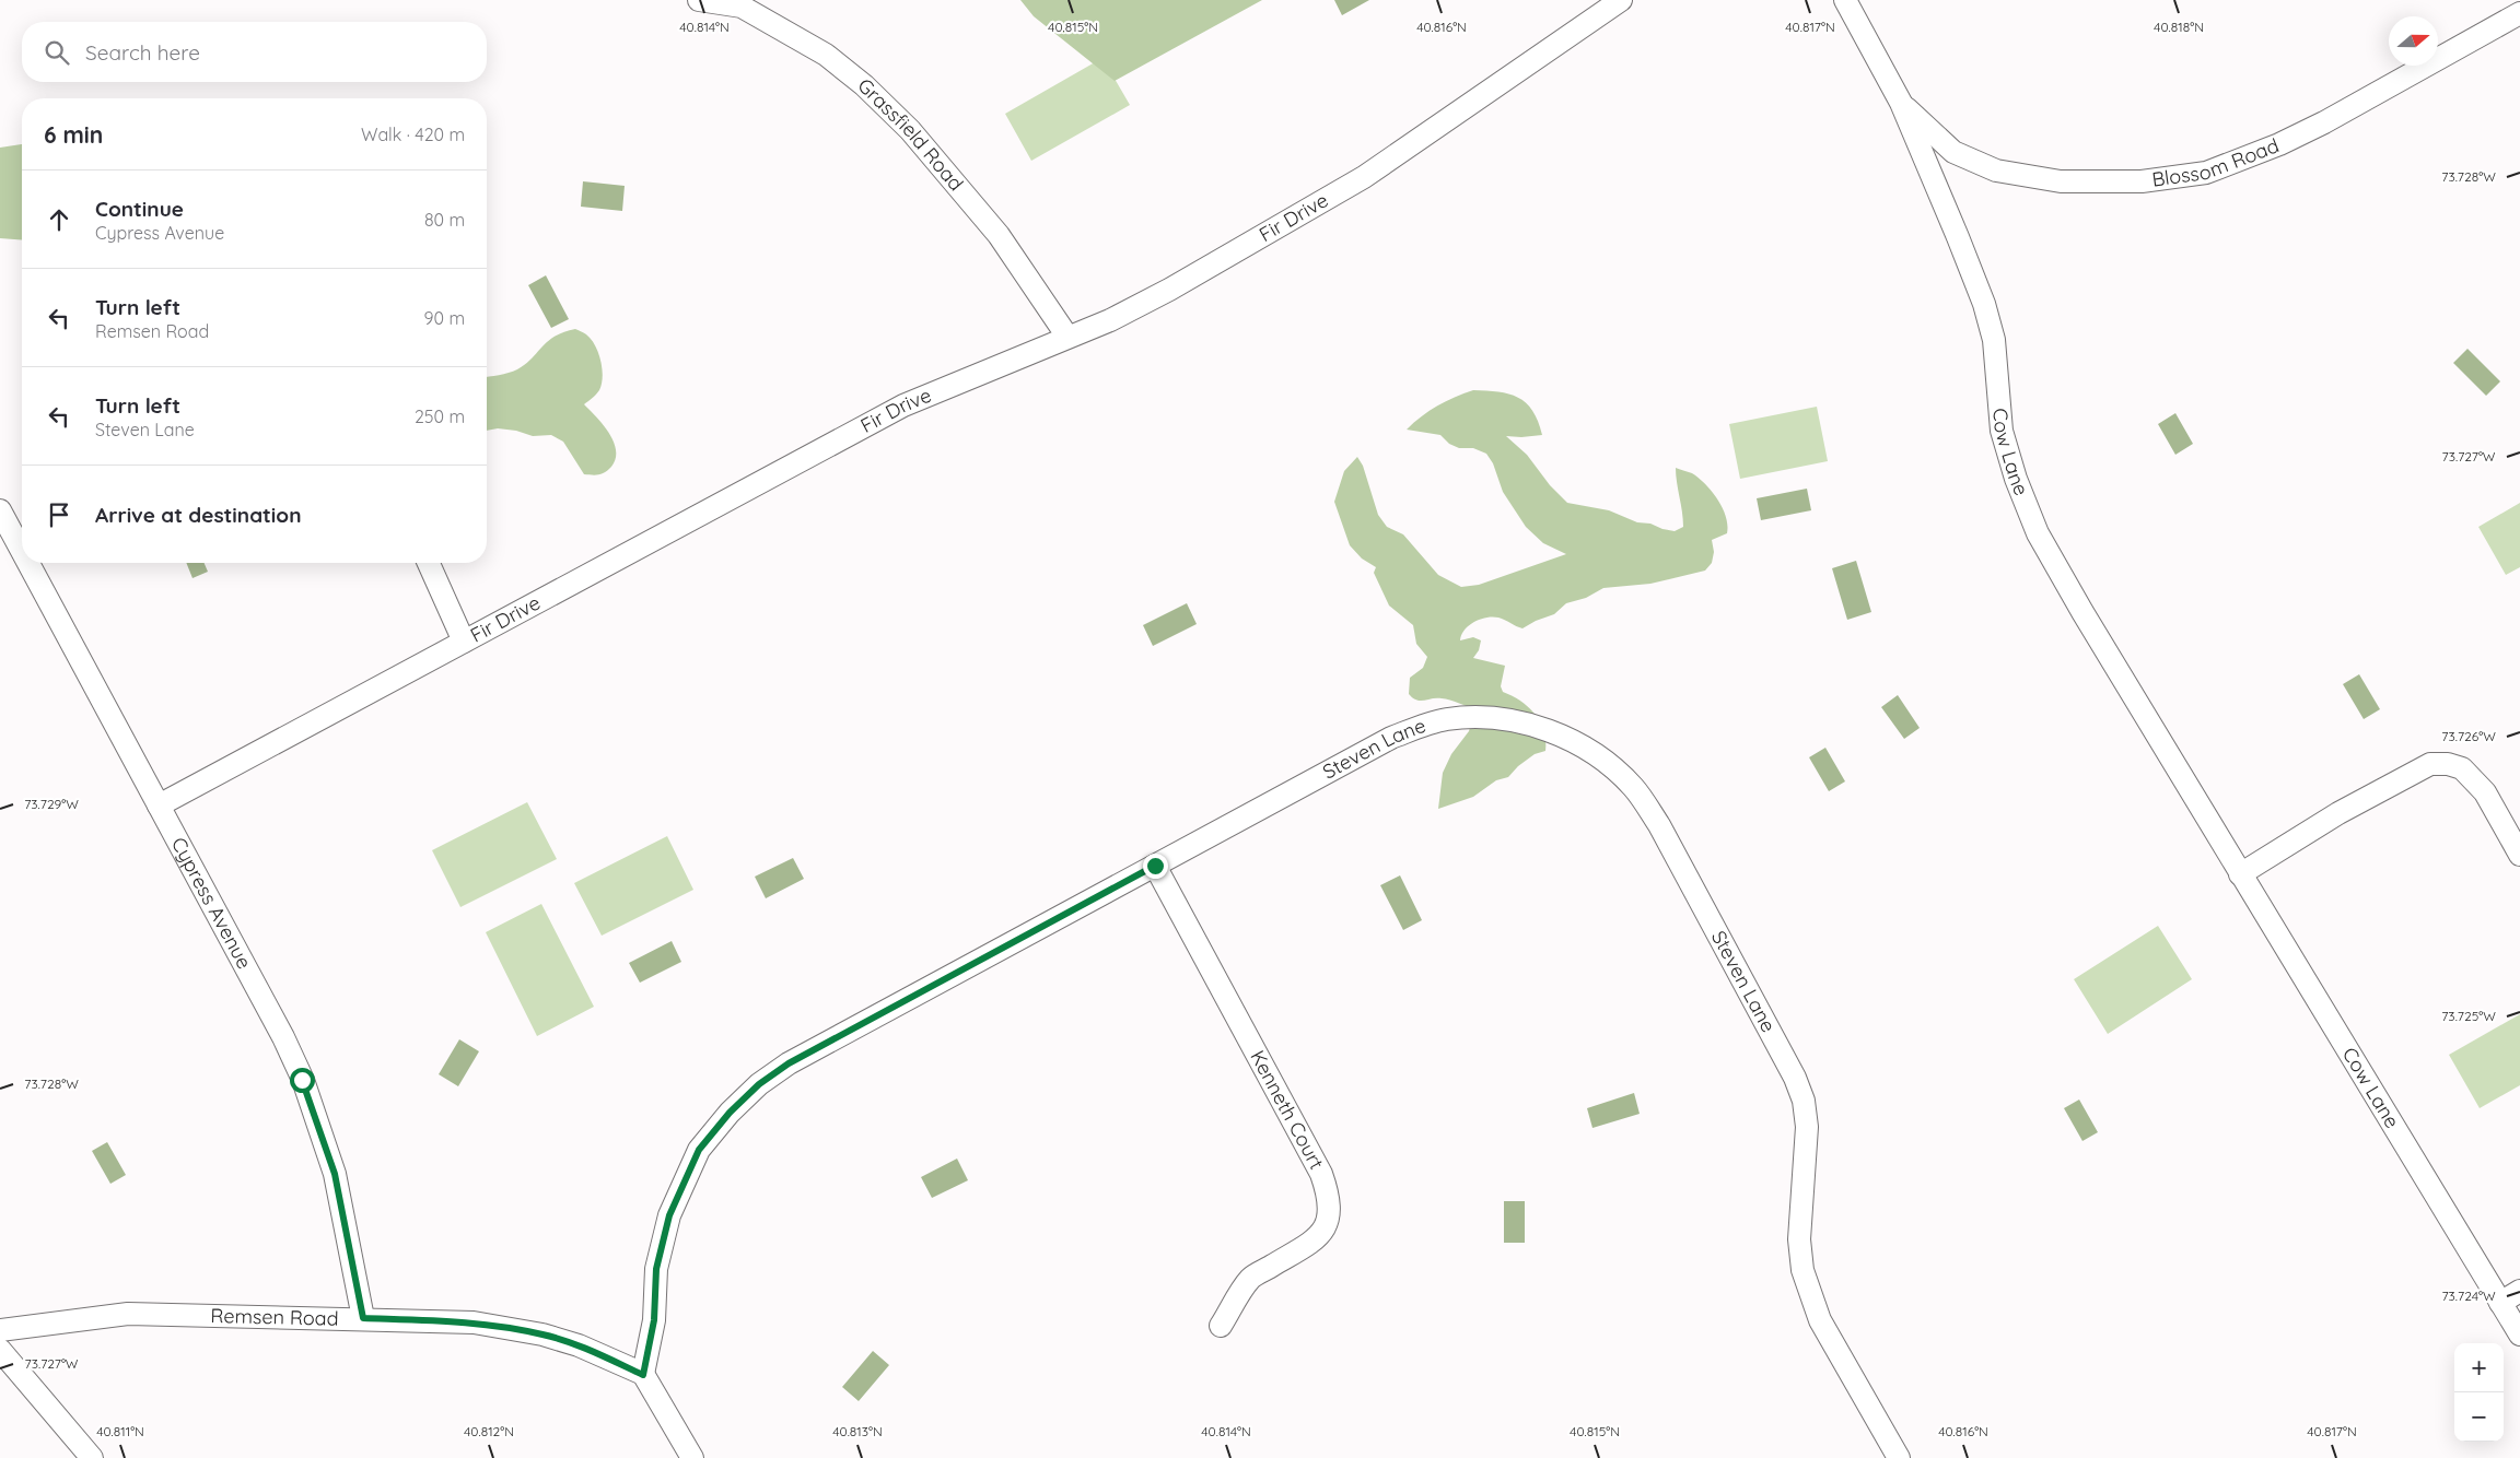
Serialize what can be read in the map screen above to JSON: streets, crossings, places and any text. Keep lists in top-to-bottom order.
{
  "streets": {
    "street": [
      "Grassfield Road",
      "Blossom Road",
      "Fir Drive",
      "Cow Lane",
      "Steven Lane",
      "Cypress Avenue",
      "Kenneth Court",
      "Remsen Road"
    ]
  },
  "crossings": [
    ["Grassfield Road", "Fir Drive"],
    ["Blossom Road", "Cow Lane"],
    ["Fir Drive", "Cypress Avenue"],
    ["Steven Lane", "Kenneth Court"],
    ["Steven Lane", "Remsen Road"],
    ["Cypress Avenue", "Remsen Road"]
  ],
  "north": "right",
  "page": {
    "search": "Search here",
    "heading": ["6 min", "Walk · 420 m"],
    "list": [
      ["Continue", "Cypress Avenue", "80 m"],
      ["Turn left", "Remsen Road", "90 m"],
      ["Turn left", "Steven Lane", "250 m"],
      "Arrive at destination"
    ],
    "map_buttons": ["+", "−"]
  },
  "coordinates": [
    "40.814°N",
    "40.815°N",
    "40.816°N",
    "40.817°N",
    "40.818°N",
    "73.728°W",
    "73.727°W",
    "73.726°W",
    "73.729°W",
    "73.725°W",
    "73.724°W",
    "40.811°N",
    "40.812°N",
    "40.813°N"
  ]
}
